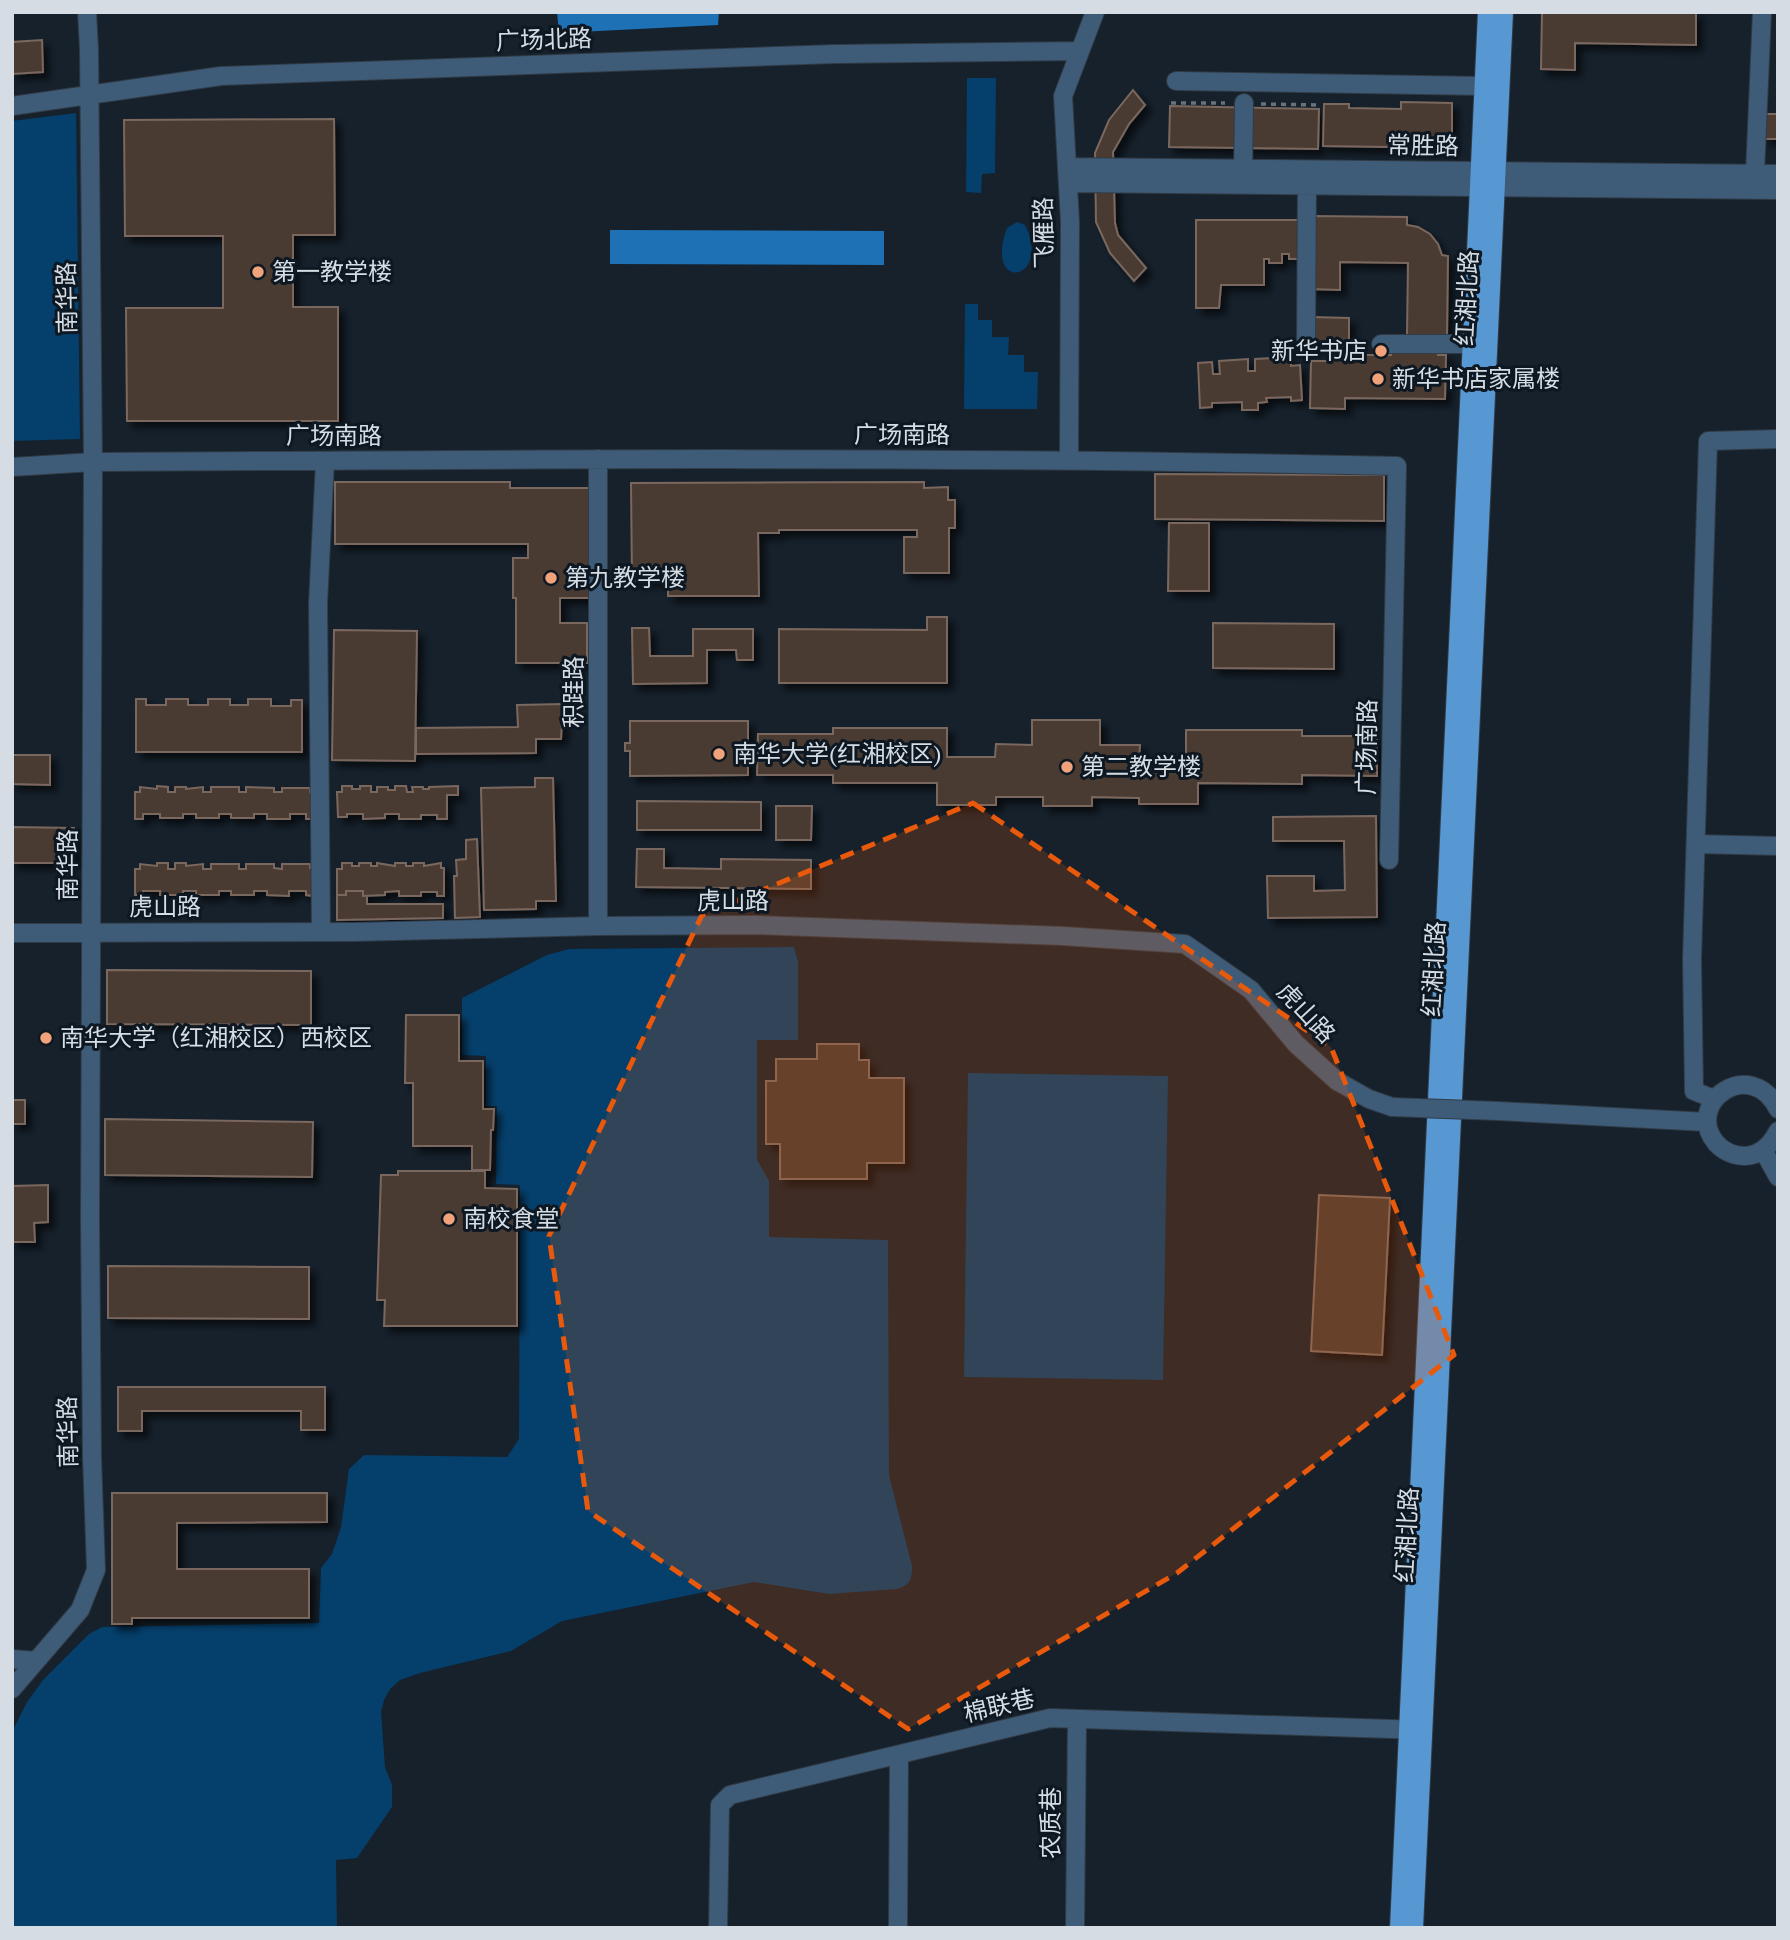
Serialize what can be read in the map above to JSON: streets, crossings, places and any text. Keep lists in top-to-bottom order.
{
  "streets": {
    "main road": ["红湘北路"],
    "street": [
      "广场北路",
      "常胜路",
      "飞雁路",
      "南华路",
      "广场南路",
      "积跬路",
      "虎山路",
      "棉联巷",
      "农质巷"
    ]
  },
  "crossings": [
    ["广场北路", "飞雁路"],
    ["广场北路", "南华路"],
    ["常胜路", "飞雁路"],
    ["常胜路", "红湘北路"],
    ["飞雁路", "广场南路"],
    ["南华路", "广场南路"],
    ["南华路", "虎山路"],
    ["红湘北路", "棉联巷"],
    ["广场南路", "积跬路"],
    ["积跬路", "虎山路"],
    ["棉联巷", "农质巷"]
  ],
  "places": [
    "第一教学楼",
    "新华书店",
    "新华书店家属楼",
    "第九教学楼",
    "南华大学(红湘校区)",
    "第二教学楼",
    "南华大学（红湘校区）西校区",
    "南校食堂"
  ]
}
